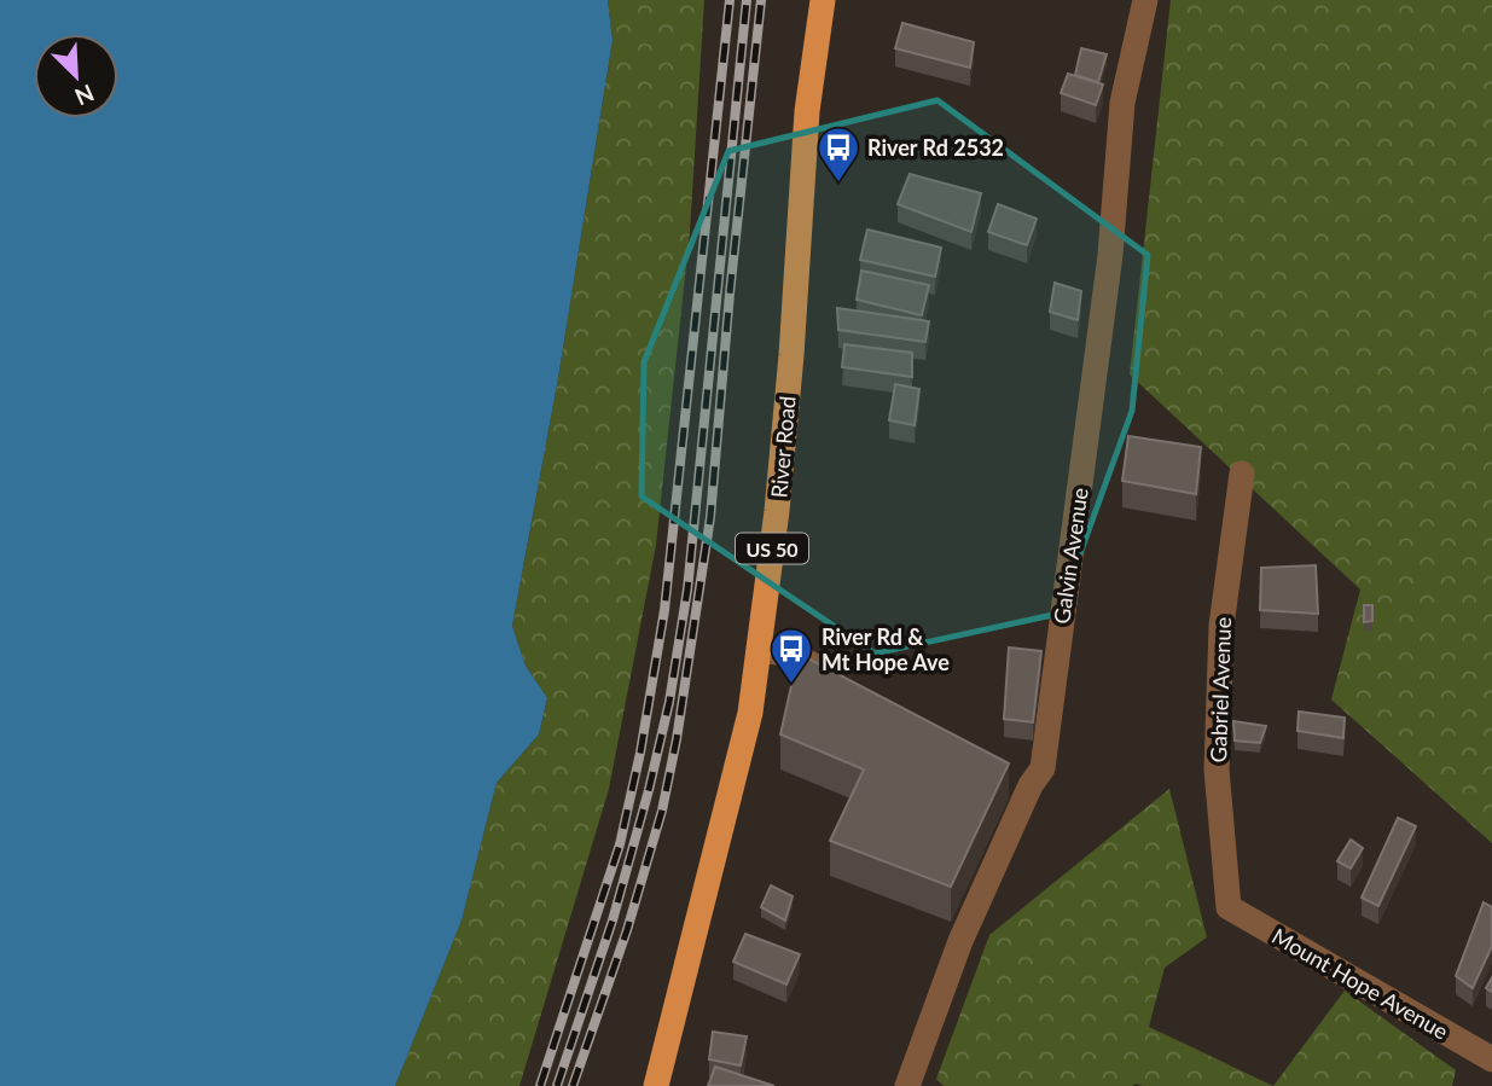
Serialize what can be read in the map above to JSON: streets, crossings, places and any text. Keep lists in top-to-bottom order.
{
  "streets": {
    "main road": ["River Road", "US 50"],
    "street": ["Galvin Avenue", "Gabriel Avenue", "Mount Hope Avenue"]
  },
  "crossings": [
    ["Gabriel Avenue", "Mount Hope Avenue"]
  ],
  "places": {
    "bus stop": ["River Rd 2532", "River Rd & Mt Hope Ave"]
  },
  "north": "bottom right"
}
